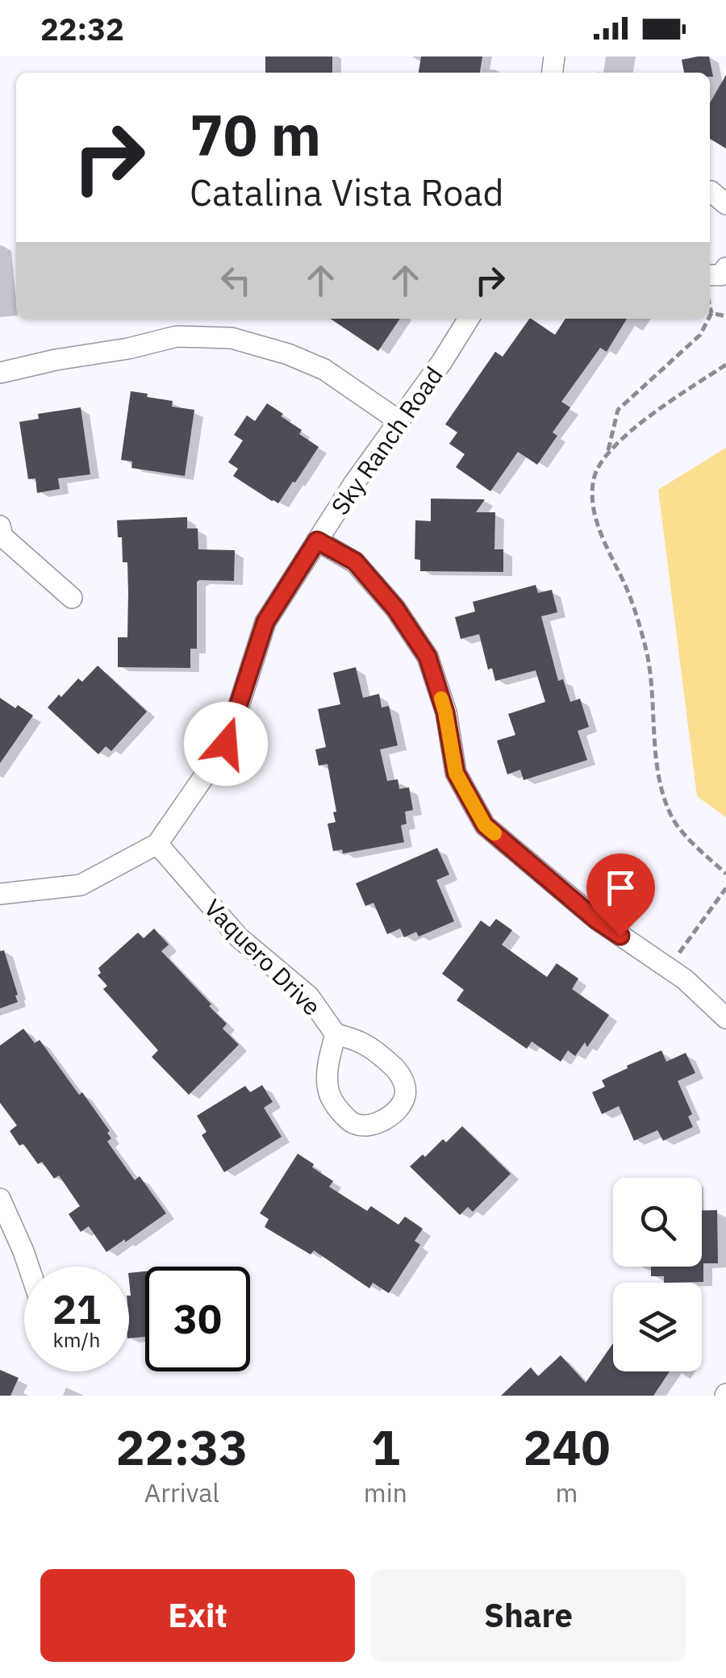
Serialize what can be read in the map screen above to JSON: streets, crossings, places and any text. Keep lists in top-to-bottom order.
{
  "streets": {
    "street": ["Sky Ranch Road", "Vaquero Drive"]
  },
  "crossings": [
    ["Sky Ranch Road", "Vaquero Drive"]
  ],
  "page": {
    "status": "22:32",
    "turn": ["70 m", "Catalina Vista Road"],
    "speed": "21 km/h",
    "limit": "30",
    "eta": [
      "22:33",
      "Arrival",
      "1",
      "min",
      "240",
      "m"
    ],
    "buttons": ["Exit", "Share"]
  }
}
